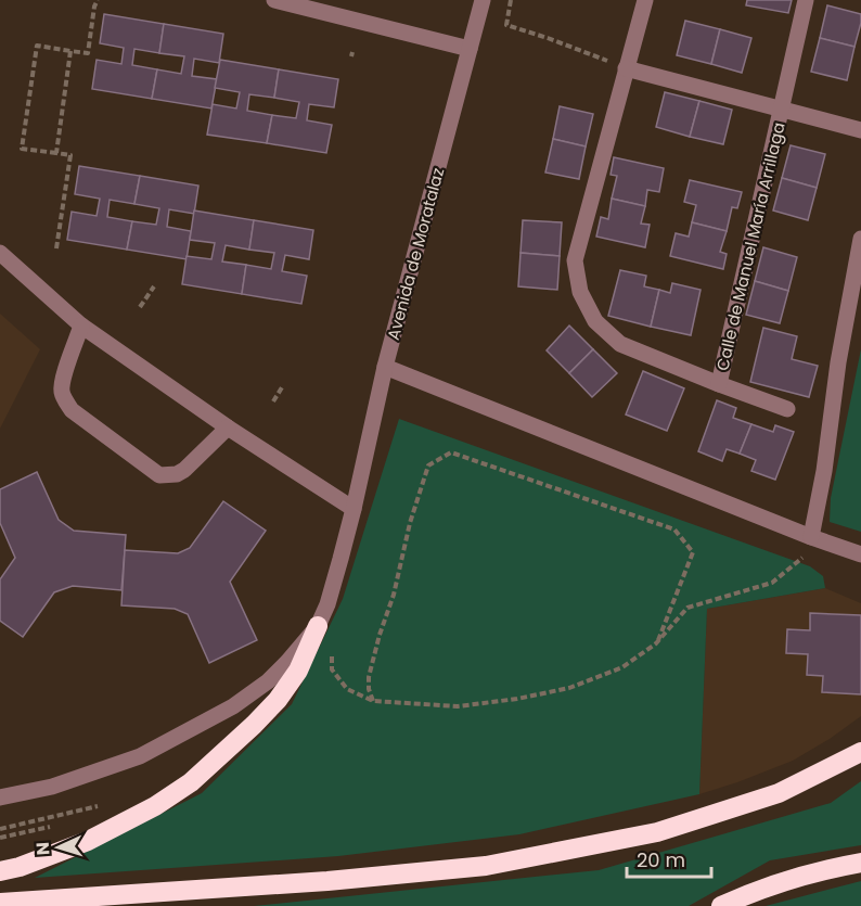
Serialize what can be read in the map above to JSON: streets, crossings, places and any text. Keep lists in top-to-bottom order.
{
  "streets": {
    "street": ["Calle de Manuel María Arrillaga", "Avenida de Moratalaz"]
  },
  "scale_bar": "20 m",
  "north": "left"
}
